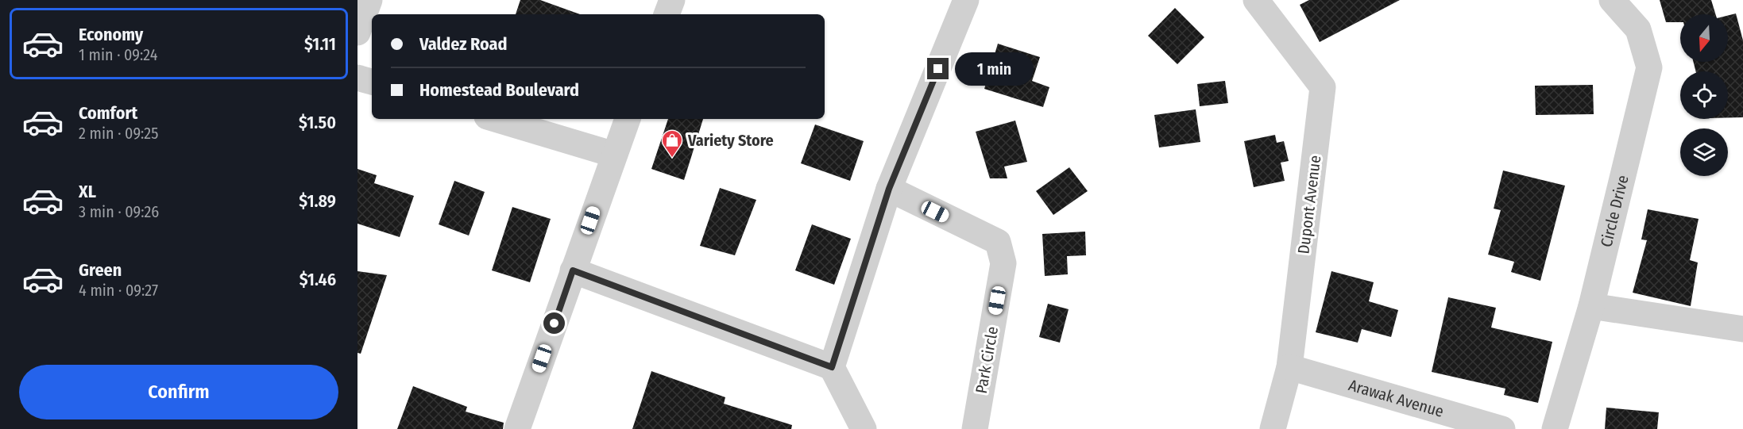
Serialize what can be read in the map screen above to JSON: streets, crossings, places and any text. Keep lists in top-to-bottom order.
{
  "streets": {
    "street": [
      "Dupont Avenue",
      "Circle Drive",
      "Park Circle",
      "Arawak Avenue"
    ]
  },
  "crossings": [
    ["Dupont Avenue", "Arawak Avenue"]
  ],
  "places": {
    "shop": ["Variety Store"]
  },
  "north": "bottom",
  "page": {
    "list": [
      {
        "name": "Economy",
        "note": "1 min · 09:24",
        "value": "$1.11"
      },
      {
        "name": "Comfort",
        "note": "2 min · 09:25",
        "value": "$1.50"
      },
      {
        "name": "XL",
        "note": "3 min · 09:26",
        "value": "$1.89"
      },
      {
        "name": "Green",
        "note": "4 min · 09:27",
        "value": "$1.46"
      }
    ],
    "banner": ["Valdez Road", "Homestead Boulevard"],
    "bubble": "1 min",
    "buttons": "Confirm"
  }
}
